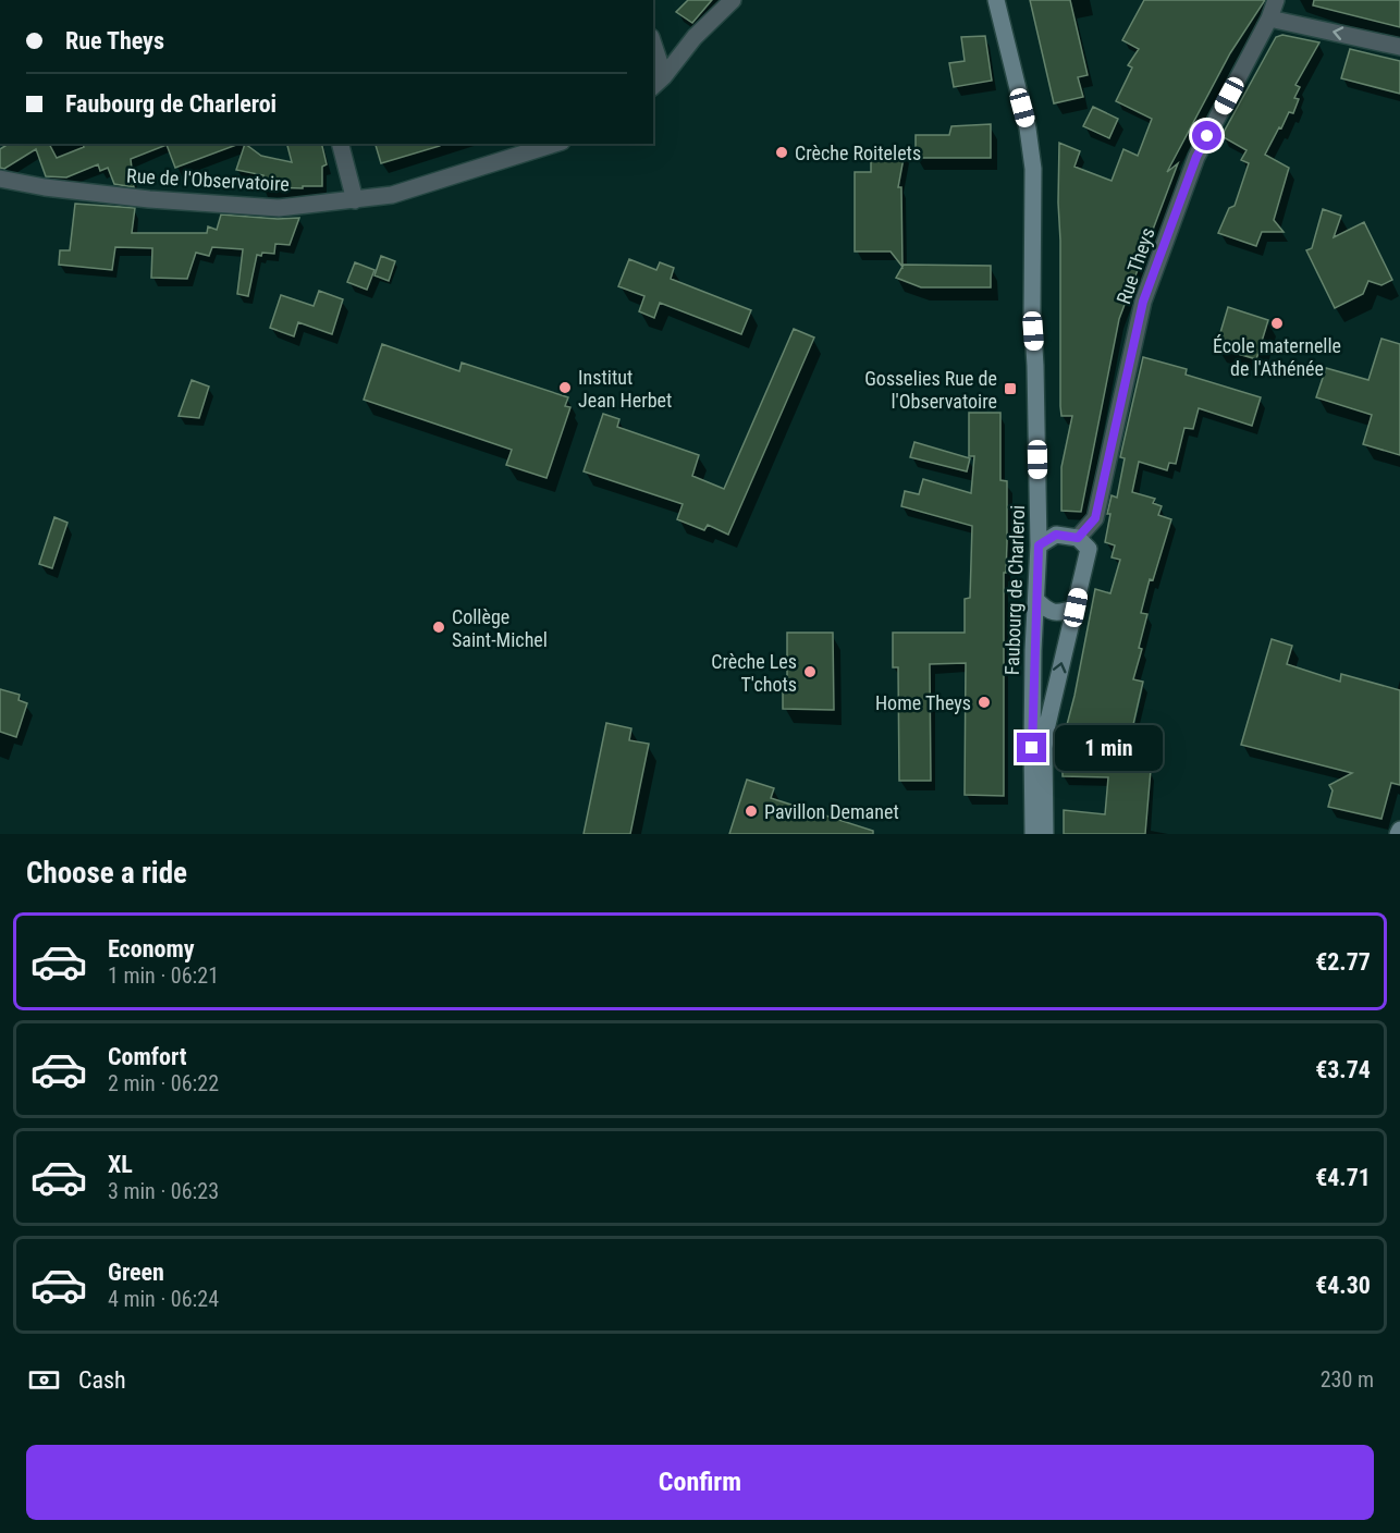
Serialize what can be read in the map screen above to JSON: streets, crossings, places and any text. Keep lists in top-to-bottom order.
{
  "streets": {
    "main road": ["Faubourg de Charleroi"],
    "street": ["Rue de l'Observatoire", "Rue Theys"]
  },
  "places": {
    "other": [
      "Crèche Roitelets",
      "École maternelle de l'Athénée",
      "Institut Jean Herbet",
      "Collège Saint-Michel",
      "Crèche Les T'chots",
      "Home Theys",
      "Pavillon Demanet"
    ],
    "transit": ["Gosselies Rue de l'Observatoire"]
  },
  "page": {
    "banner": ["Rue Theys", "Faubourg de Charleroi"],
    "bubble": "1 min",
    "heading": "Choose a ride",
    "list": [
      {
        "name": "Economy",
        "note": "1 min · 06:21",
        "value": "€2.77"
      },
      {
        "name": "Comfort",
        "note": "2 min · 06:22",
        "value": "€3.74"
      },
      {
        "name": "XL",
        "note": "3 min · 06:23",
        "value": "€4.71"
      },
      {
        "name": "Green",
        "note": "4 min · 06:24",
        "value": "€4.30"
      }
    ],
    "pay": ["Cash", "230 m"],
    "buttons": "Confirm"
  }
}
